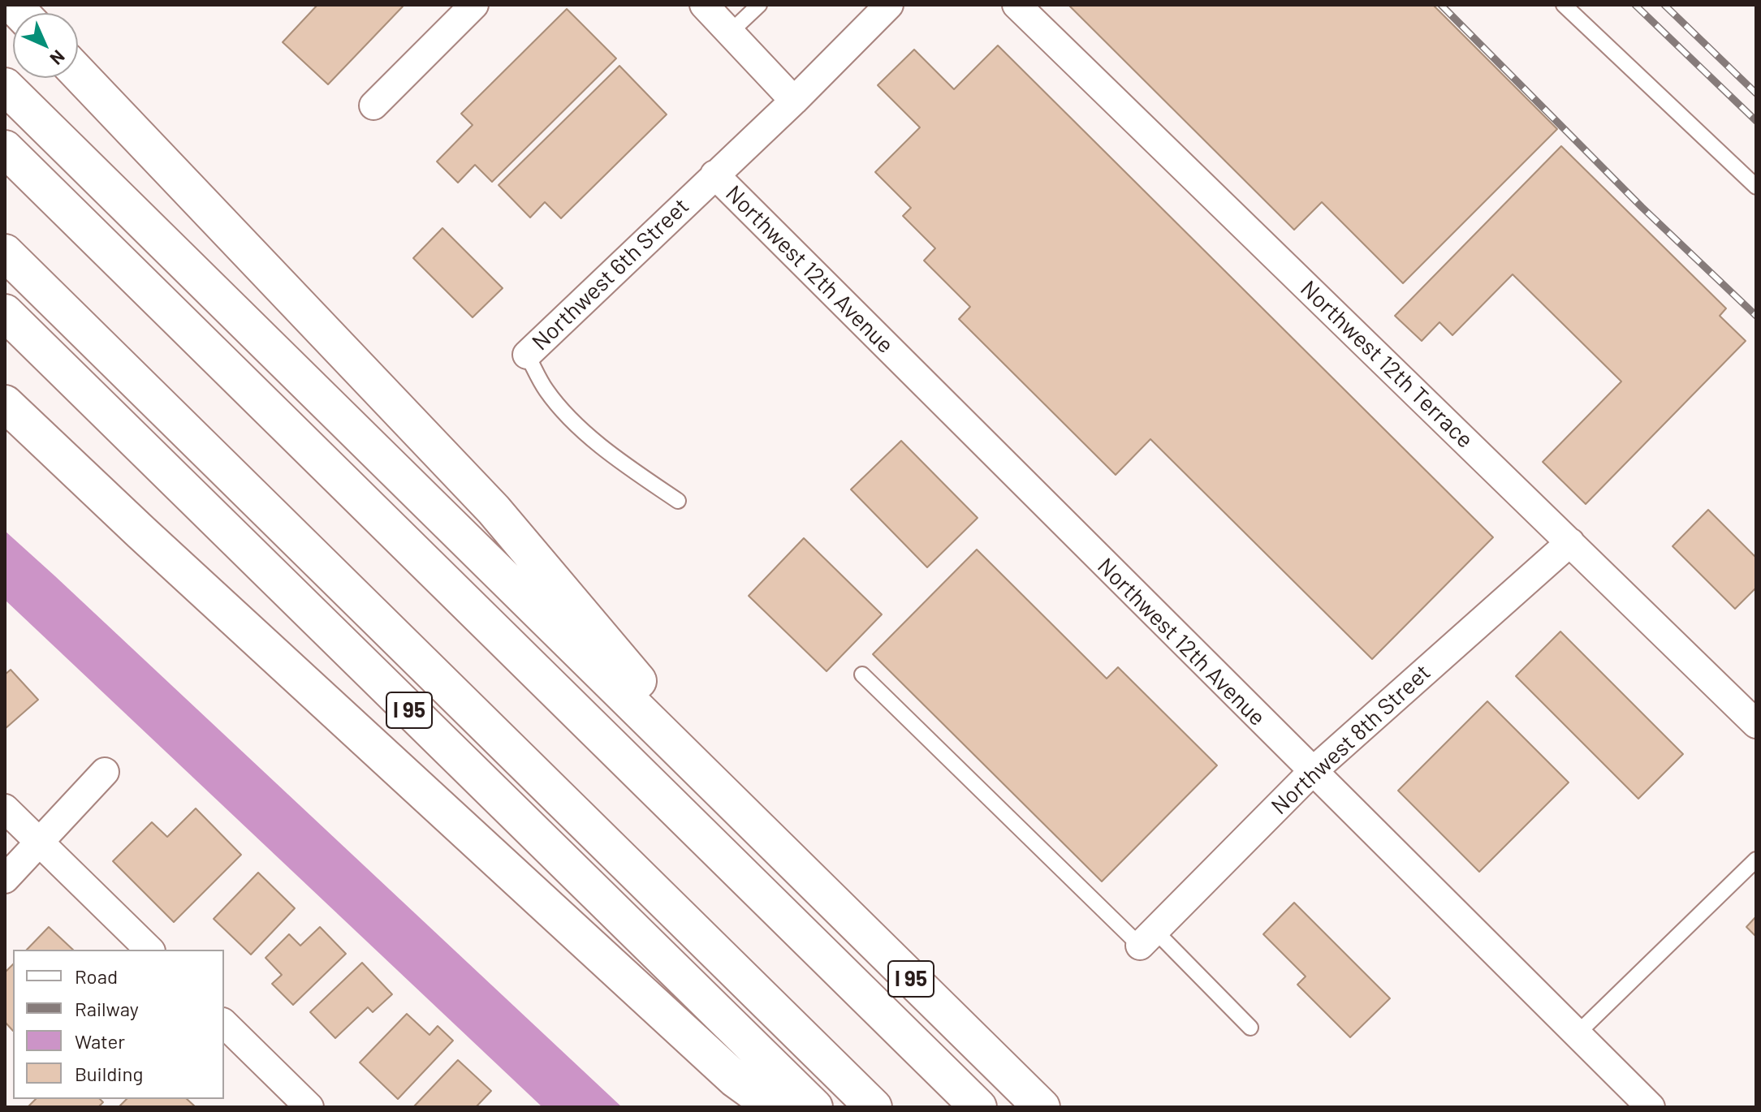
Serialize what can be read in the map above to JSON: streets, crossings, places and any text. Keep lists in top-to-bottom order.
{
  "streets": {
    "highway": ["I 95"],
    "street": [
      "Northwest 12th Avenue",
      "Northwest 6th Street",
      "Northwest 12th Terrace",
      "Northwest 8th Street"
    ]
  },
  "crossings": [
    ["Northwest 12th Avenue", "Northwest 6th Street"],
    ["Northwest 12th Avenue", "Northwest 8th Street"],
    ["Northwest 12th Terrace", "Northwest 8th Street"]
  ],
  "legend": [
    "Road",
    "Railway",
    "Water",
    "Building"
  ],
  "north": "bottom right"
}
